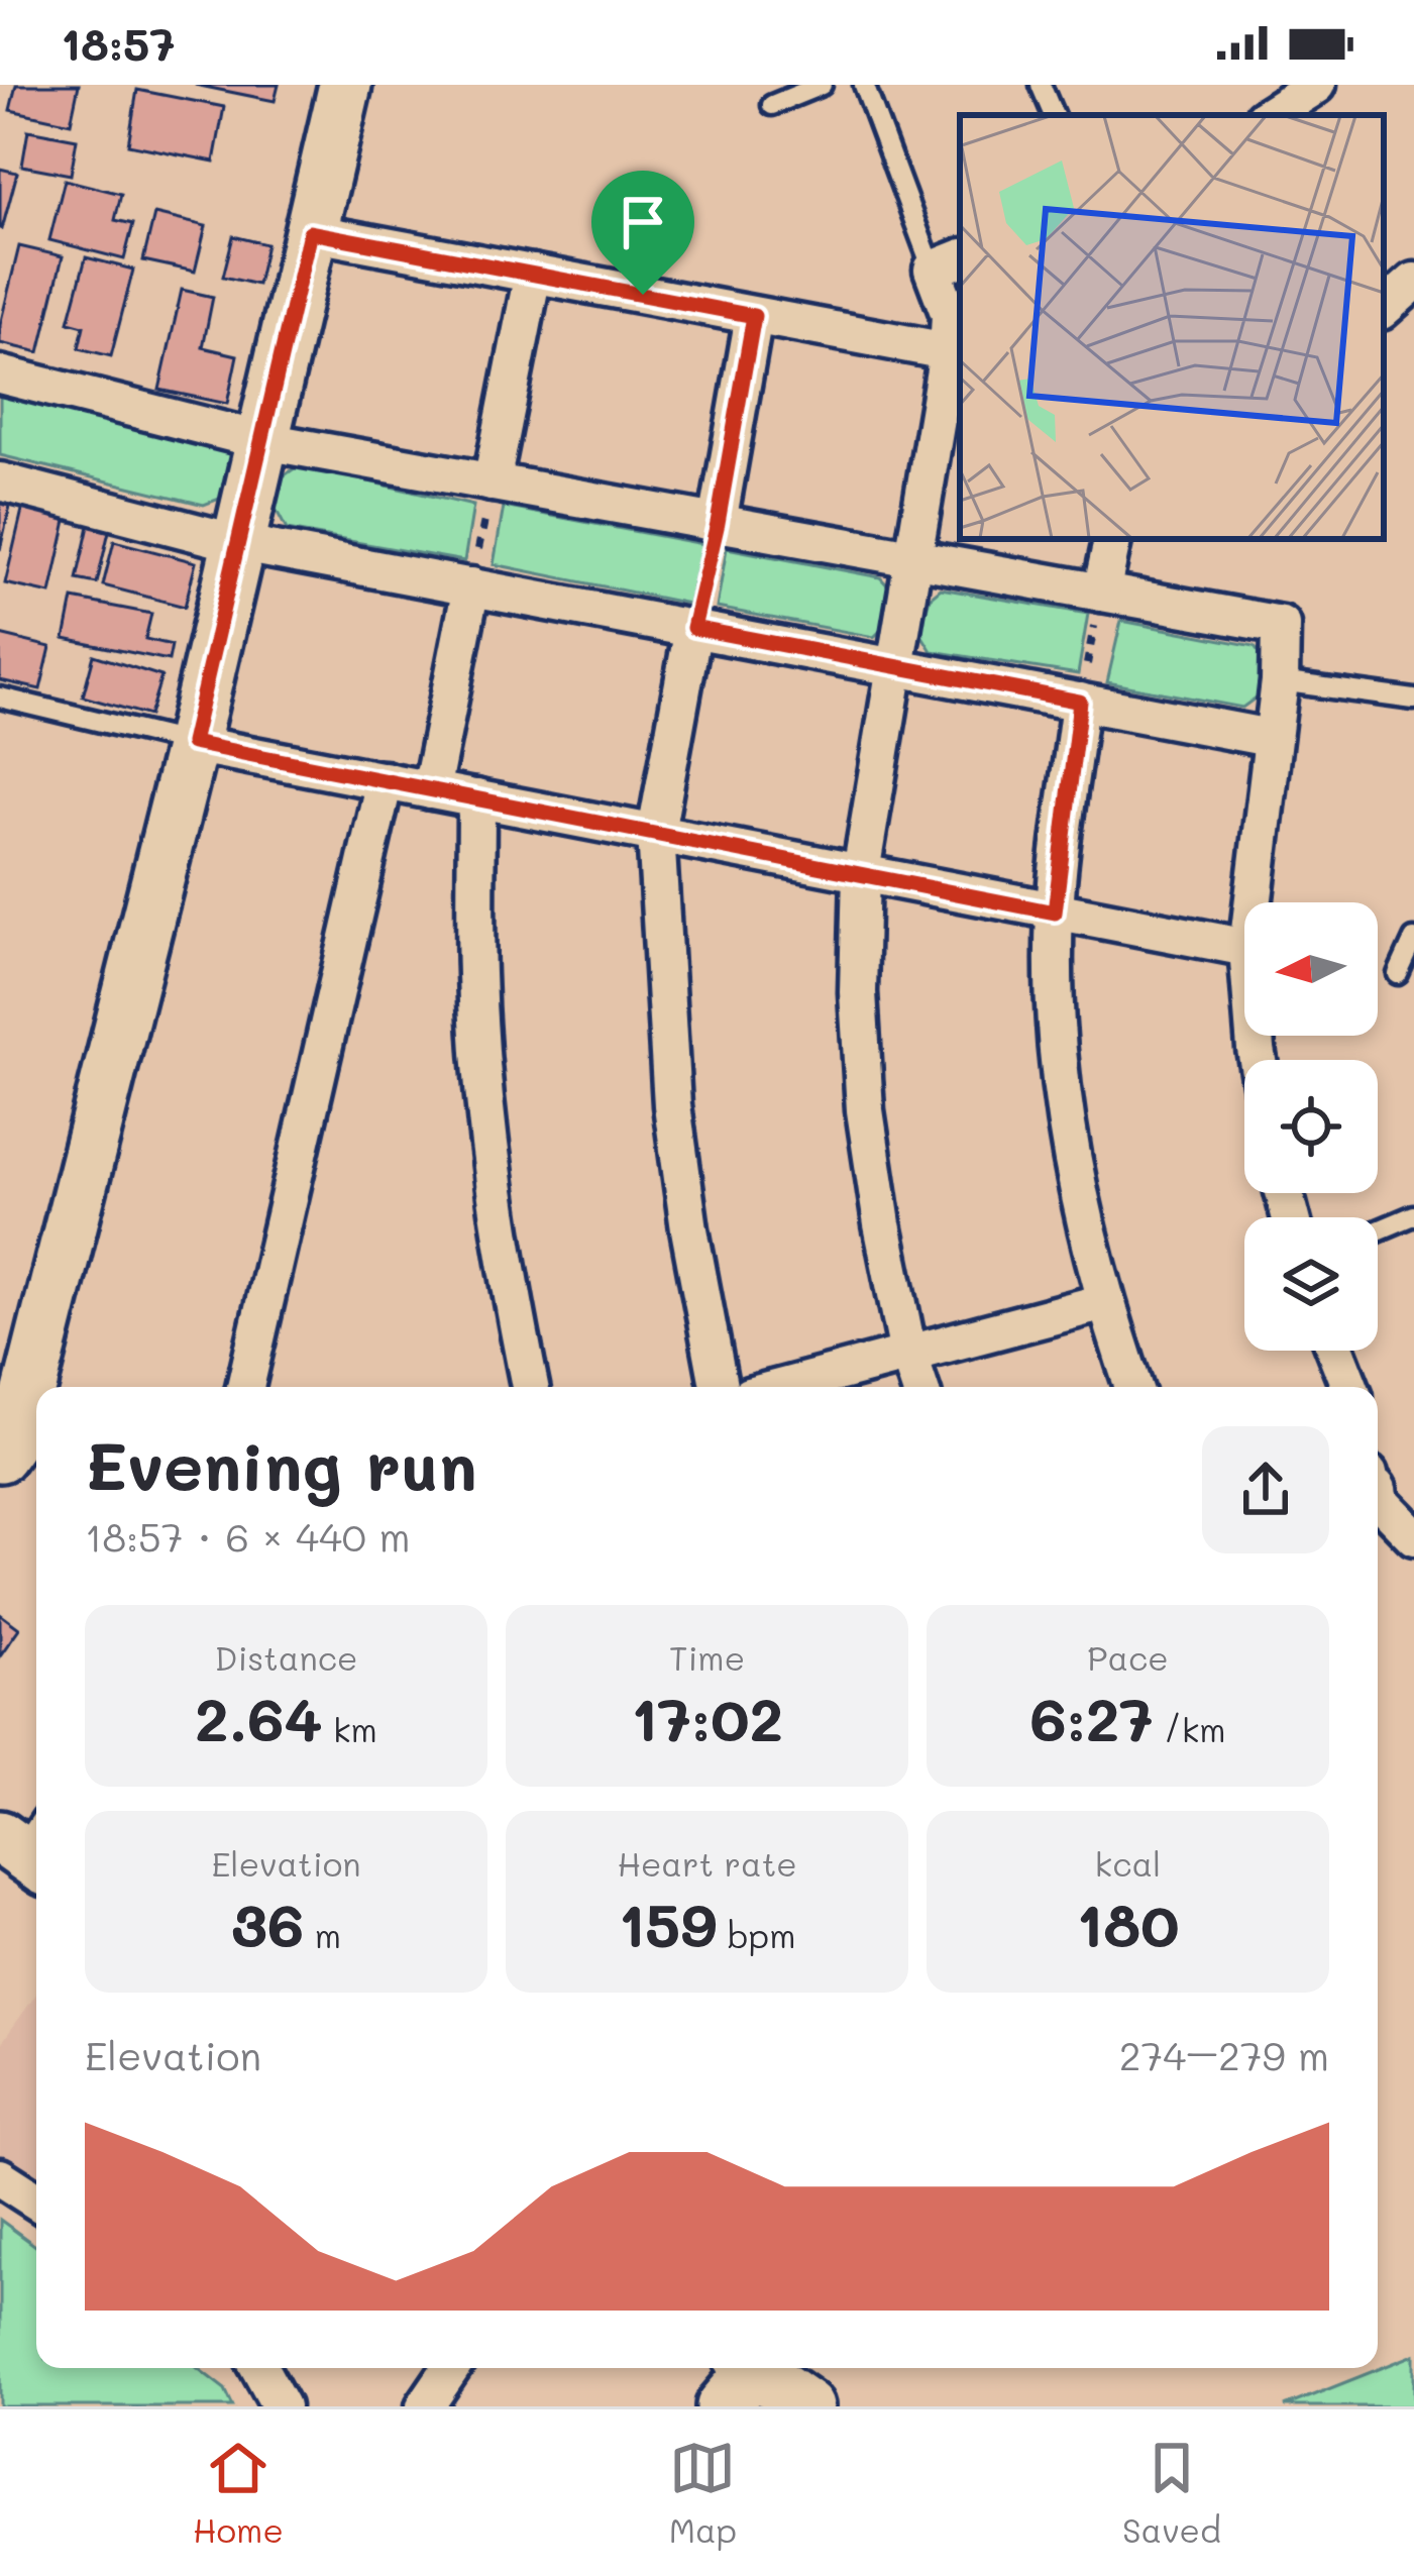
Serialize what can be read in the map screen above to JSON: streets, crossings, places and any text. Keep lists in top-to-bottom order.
{
  "north": "left",
  "page": {
    "status": "18:57",
    "heading": ["Evening run", "18:57 · 6 × 440 m"],
    "stats": [
      ["Distance", "2.64 km"],
      ["Time", "17:02"],
      ["Pace", "6:27 /km"],
      ["Elevation", "36 m"],
      ["Heart rate", "159 bpm"],
      ["kcal", "180"]
    ],
    "chart": ["Elevation", "274–279 m"],
    "tabs": ["Home", "Map", "Saved"]
  }
}
